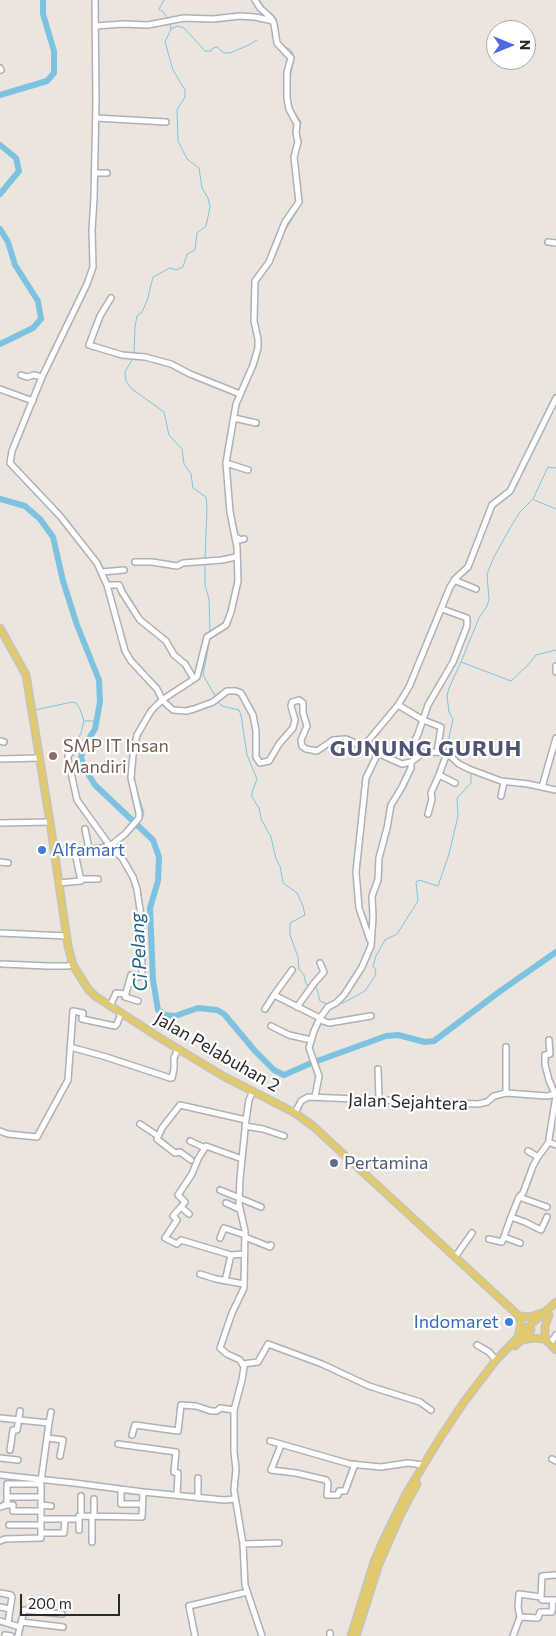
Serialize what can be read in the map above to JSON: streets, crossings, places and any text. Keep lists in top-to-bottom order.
{
  "streets": {
    "main road": ["Jalan Pelabuhan 2"],
    "street": ["Jalan Sejahtera"]
  },
  "districts": ["GUNUNG GURUH"],
  "water": ["Ci Pelang"],
  "places": [
    "SMP IT Insan Mandiri",
    "Alfamart",
    "Pertamina",
    "Indomaret"
  ],
  "scale_bar": "200 m",
  "north": "right"
}
